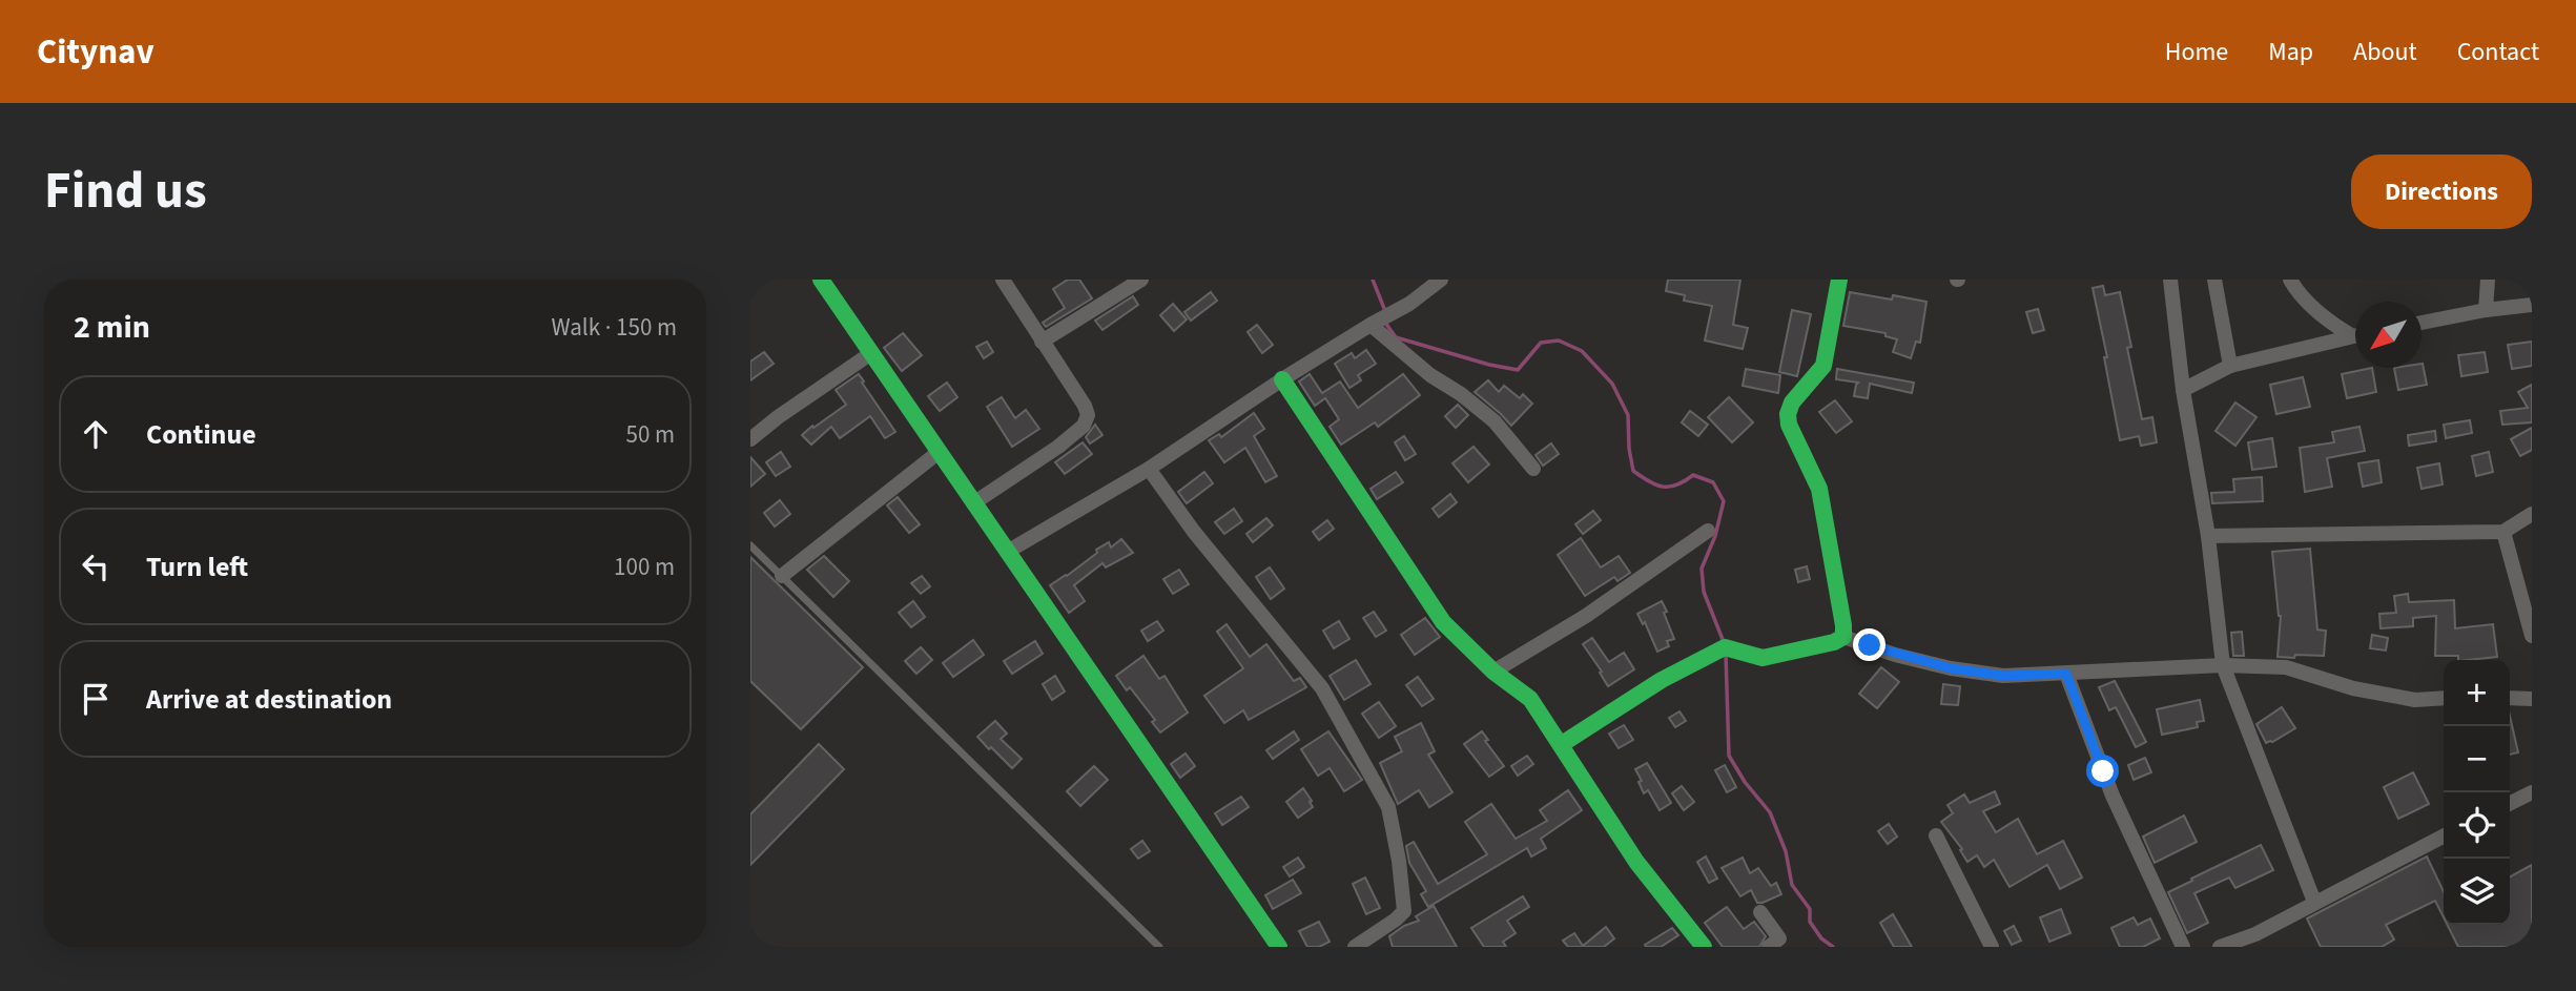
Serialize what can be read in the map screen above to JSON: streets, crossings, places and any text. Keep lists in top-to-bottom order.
{
  "north": "bottom left",
  "page": {
    "header": "Citynav",
    "nav": [
      "Home",
      "Map",
      "About",
      "Contact"
    ],
    "title": "Find us",
    "buttons": "Directions",
    "heading": ["2 min", "Walk · 150 m"],
    "list": [
      ["Continue", "50 m"],
      ["Turn left", "100 m"],
      "Arrive at destination"
    ],
    "map_buttons": ["+", "−"]
  }
}
